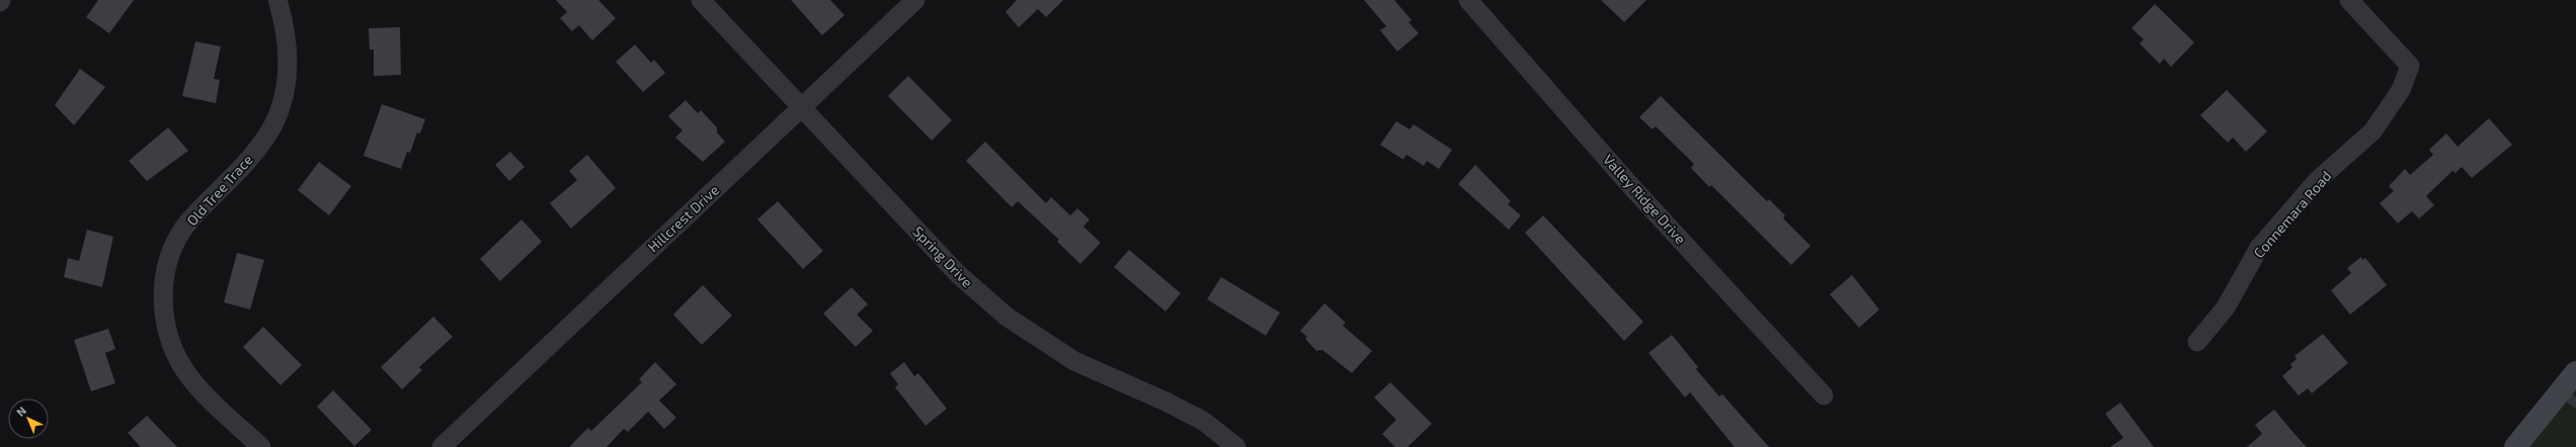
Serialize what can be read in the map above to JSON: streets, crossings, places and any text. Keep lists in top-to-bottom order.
{
  "streets": {
    "street": [
      "Old Tree Trace",
      "Valley Ridge Drive",
      "Connemara Road",
      "Hillcrest Drive",
      "Spring Drive"
    ]
  },
  "crossings": [
    ["Hillcrest Drive", "Spring Drive"]
  ],
  "north": "top left"
}
